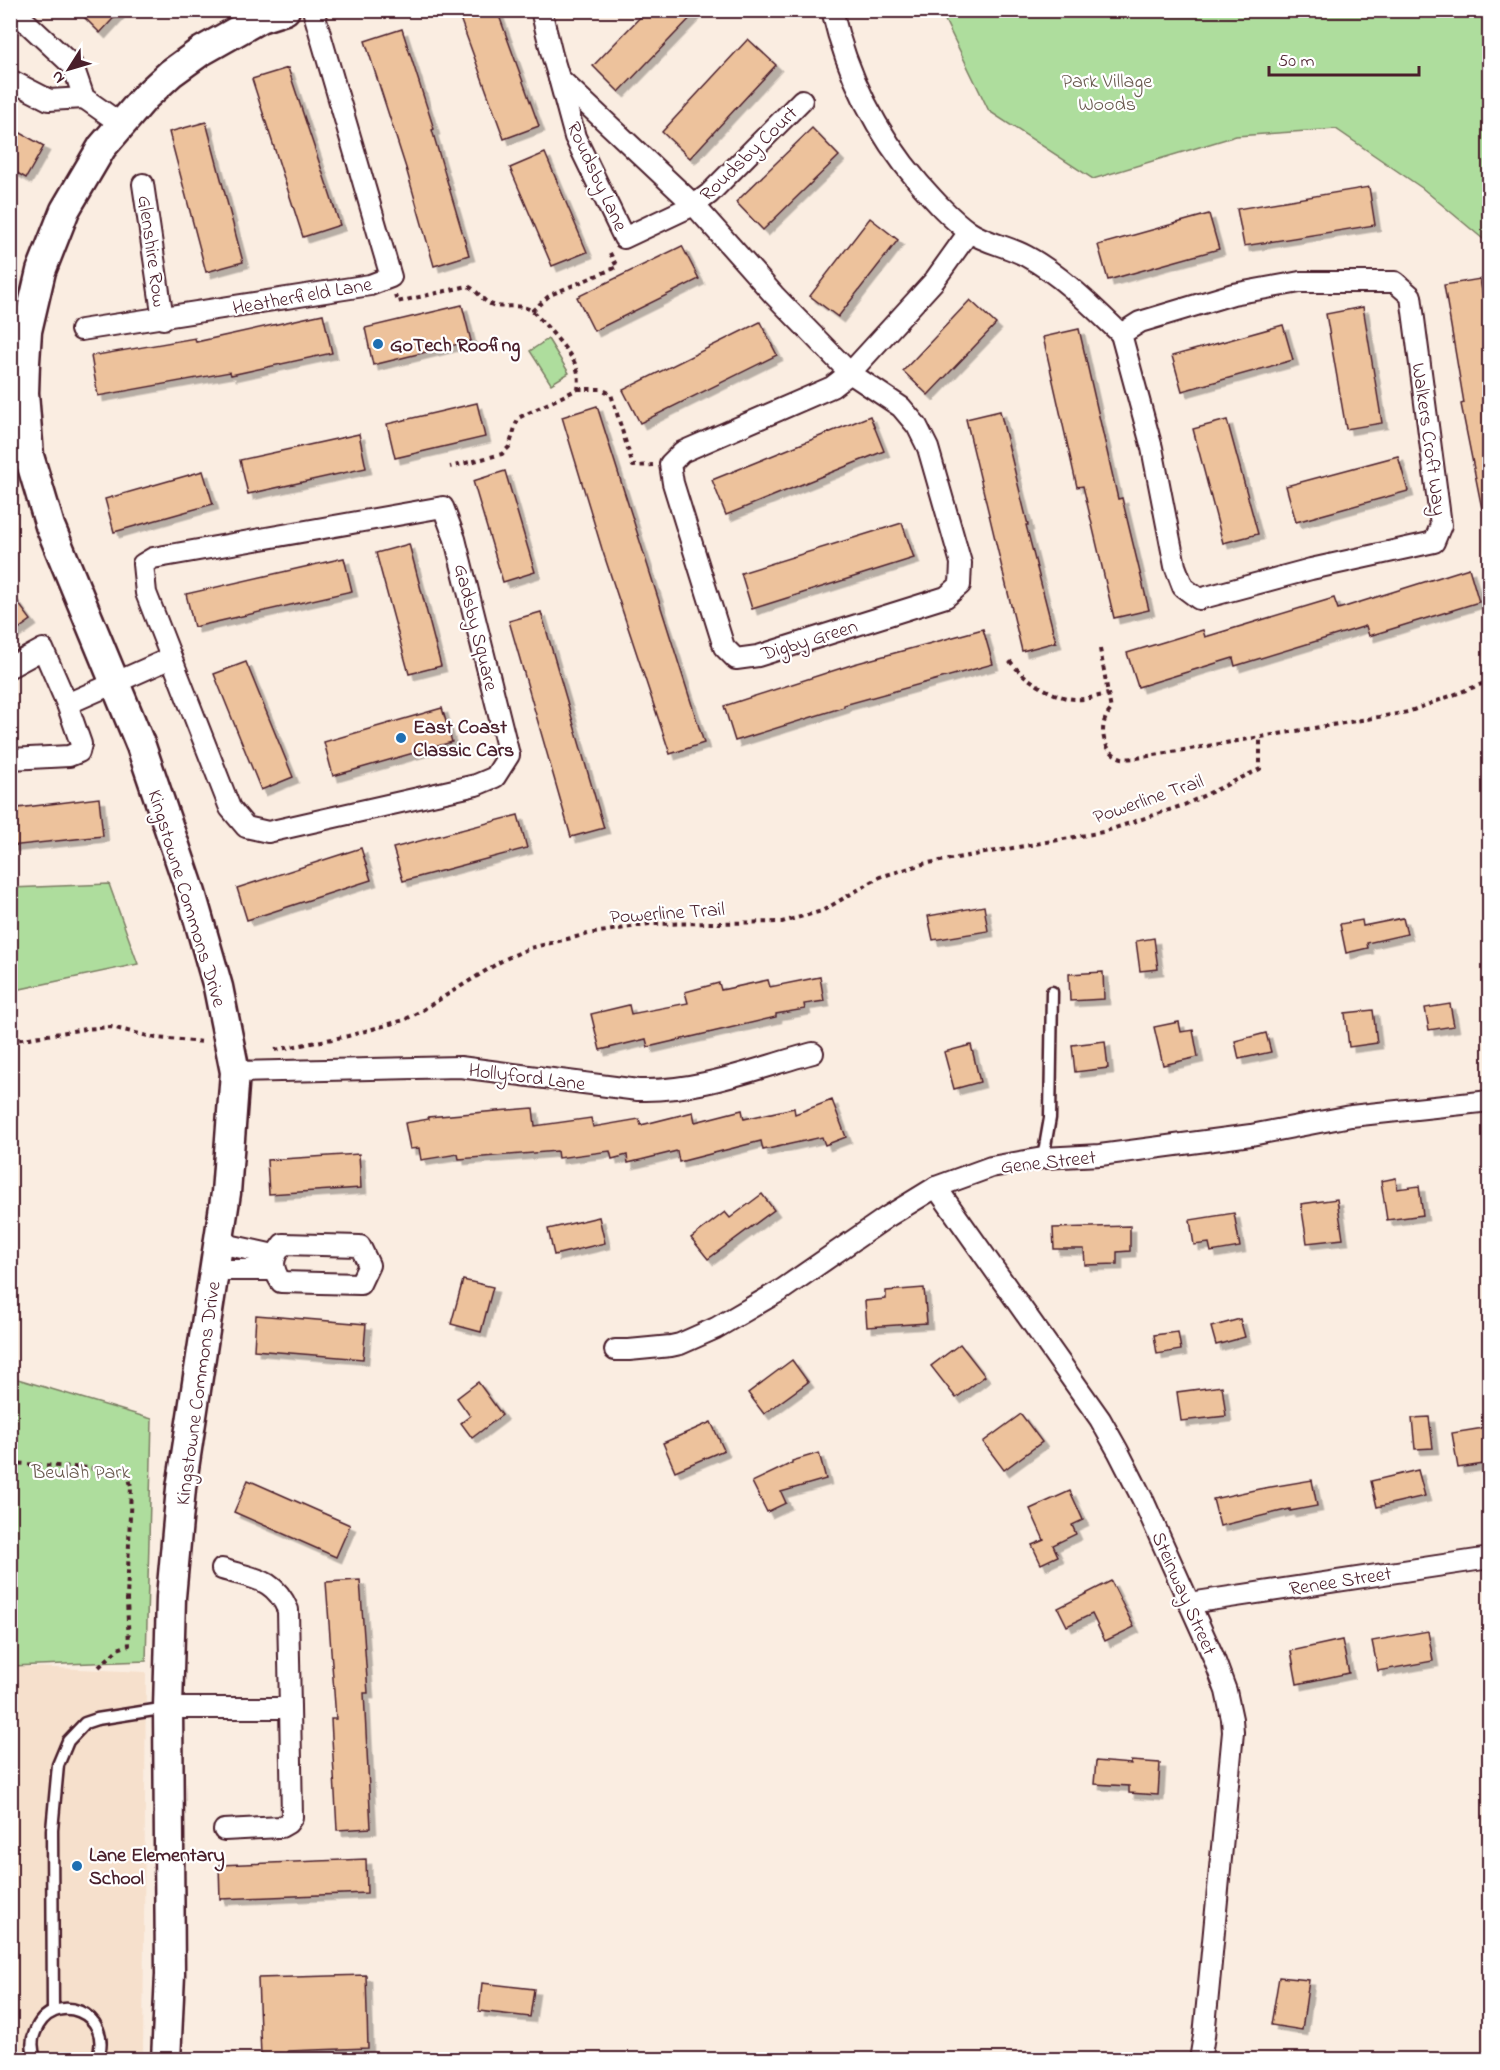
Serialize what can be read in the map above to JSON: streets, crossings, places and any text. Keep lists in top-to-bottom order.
{
  "streets": {
    "street": [
      "Roudsby Court",
      "Roudsby Lane",
      "Glenshire Row",
      "Heatherfield Lane",
      "Walkers Croft Way",
      "Gadsby Square",
      "Digby Green",
      "Kingstowne Commons Drive",
      "Hollyford Lane",
      "Gene Street",
      "Renee Street",
      "Steinway Street"
    ],
    "path": ["Powerline Trail"]
  },
  "crossings": [
    ["Roudsby Court", "Roudsby Lane"],
    ["Roudsby Lane", "Digby Green"],
    ["Glenshire Row", "Heatherfield Lane"],
    ["Kingstowne Commons Drive", "Hollyford Lane"],
    ["Gene Street", "Steinway Street"],
    ["Renee Street", "Steinway Street"]
  ],
  "parks": ["Park Village Woods", "Beulah Park"],
  "places": ["GoTech Roofing", "East Coast Classic Cars", "Lane Elementary School"],
  "scale_bar": "50 m",
  "north": "bottom left"
}
